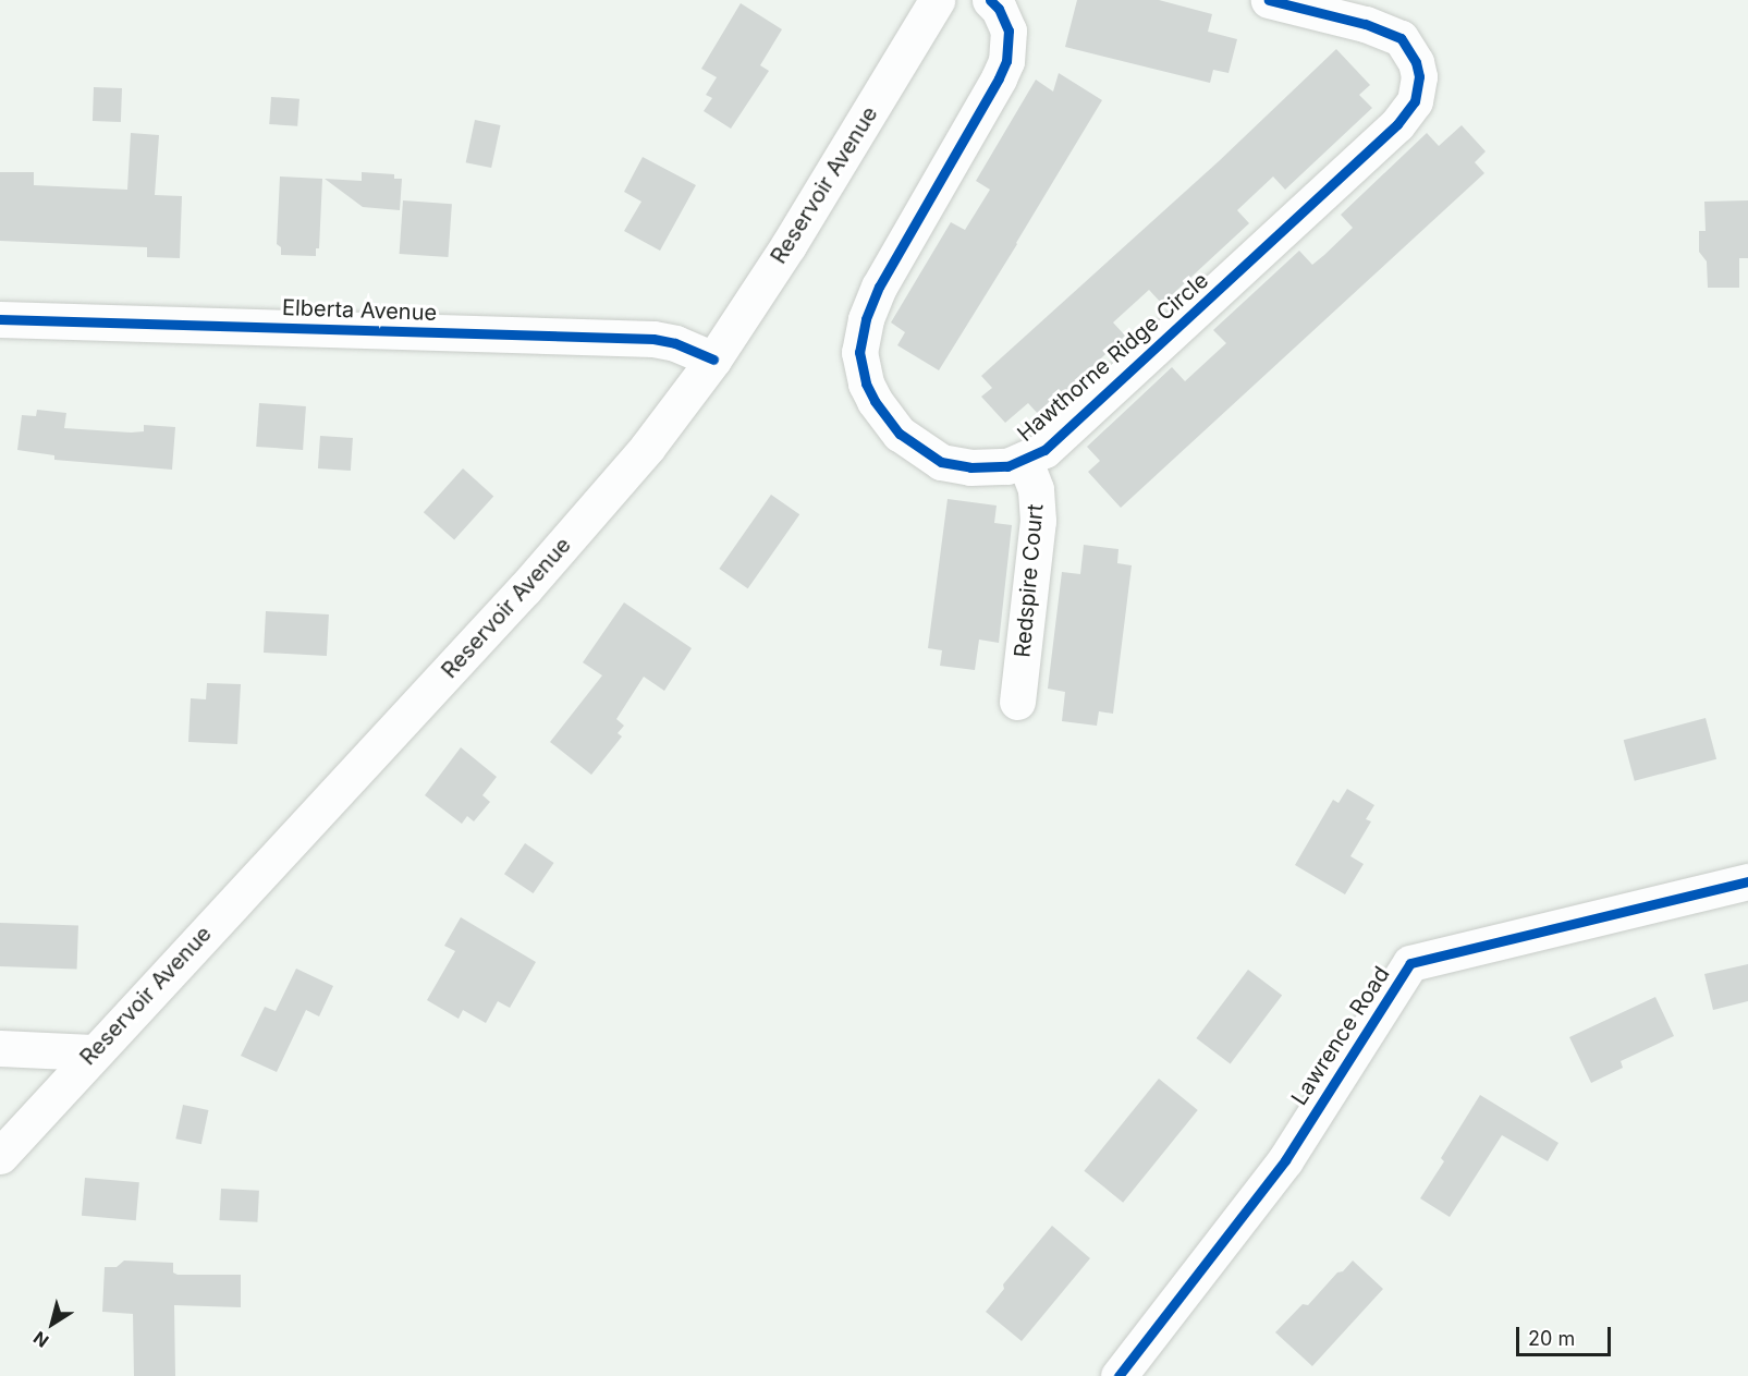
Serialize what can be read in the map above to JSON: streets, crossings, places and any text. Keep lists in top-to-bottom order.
{
  "streets": {
    "street": [
      "Reservoir Avenue",
      "Elberta Avenue",
      "Hawthorne Ridge Circle",
      "Redspire Court",
      "Lawrence Road"
    ]
  },
  "crossings": [
    ["Reservoir Avenue", "Elberta Avenue"],
    ["Hawthorne Ridge Circle", "Redspire Court"]
  ],
  "scale_bar": "20 m",
  "north": "bottom left"
}
